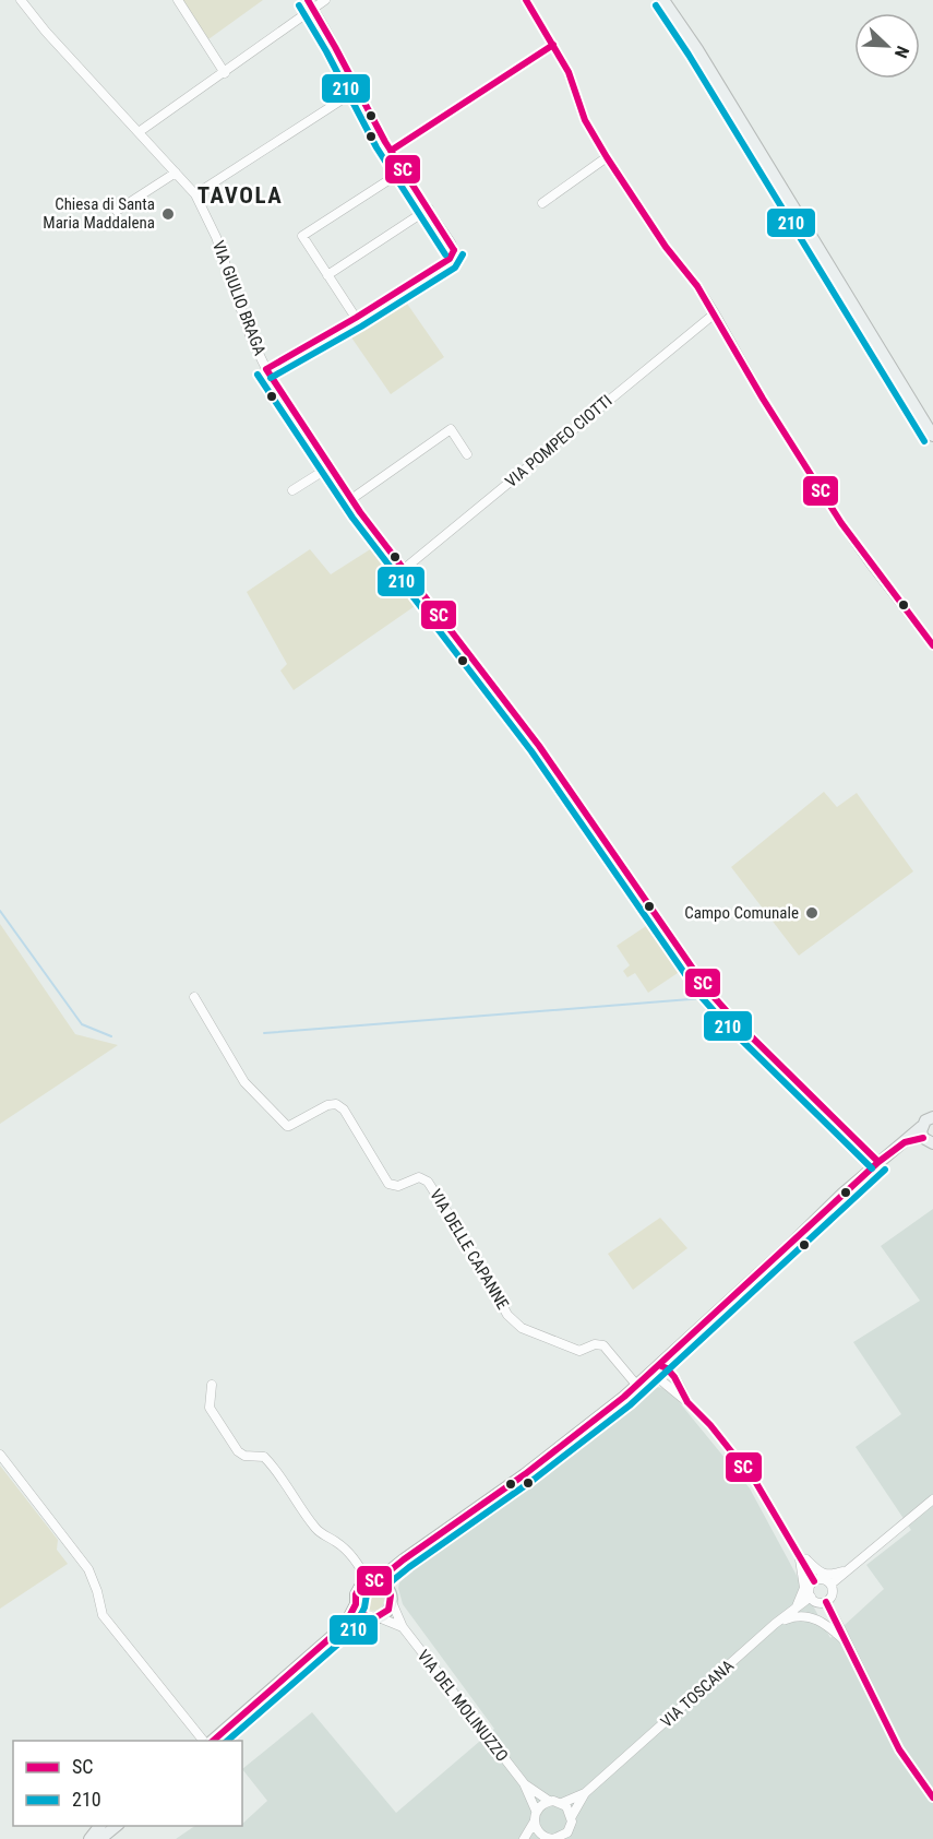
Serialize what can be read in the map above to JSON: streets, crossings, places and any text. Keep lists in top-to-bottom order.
{
  "streets": {
    "street": [
      "VIA GIULIO BRAGA",
      "VIA POMPEO CIOTTI",
      "VIA DELLE CAPANNE",
      "VIA TOSCANA",
      "VIA DEL MOLINUZZO"
    ]
  },
  "crossings": [
    ["VIA GIULIO BRAGA", "VIA POMPEO CIOTTI"],
    ["VIA TOSCANA", "VIA DEL MOLINUZZO"]
  ],
  "districts": ["TAVOLA"],
  "places": ["Chiesa di Santa Maria Maddalena", "Campo Comunale"],
  "lines": ["transit line SC", "transit line 210"],
  "legend": ["SC", "210"],
  "north": "bottom right"
}
